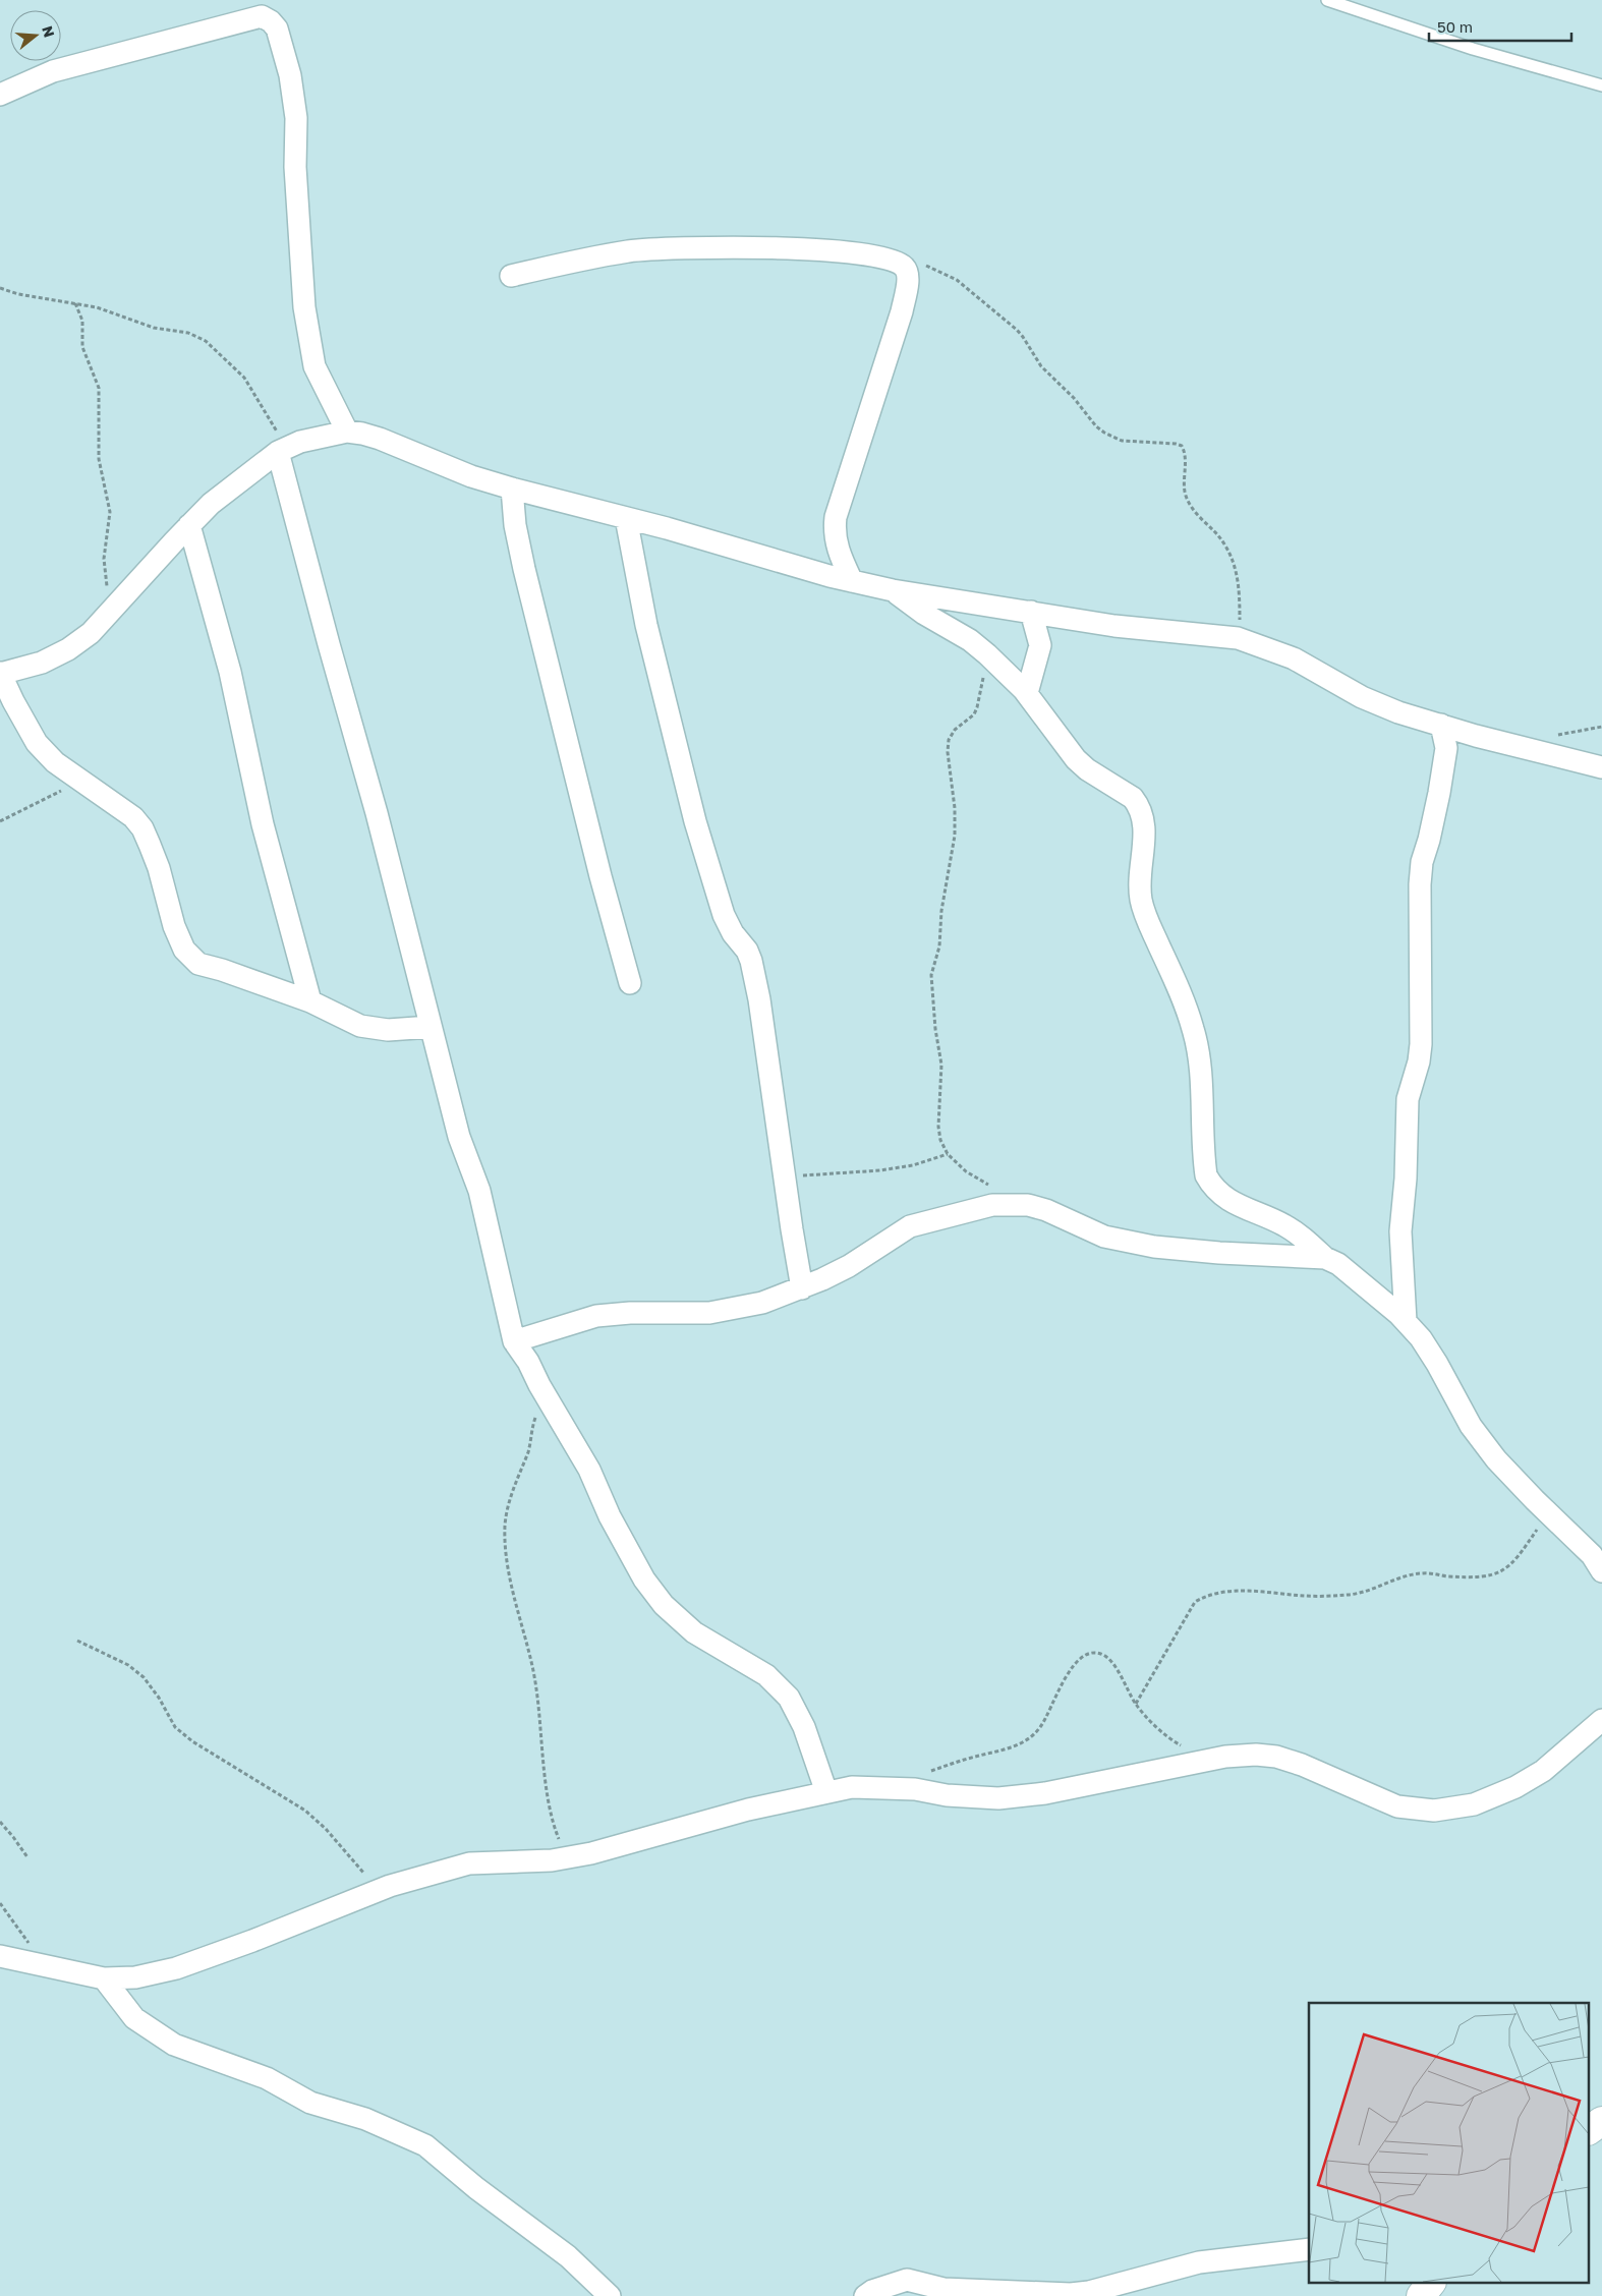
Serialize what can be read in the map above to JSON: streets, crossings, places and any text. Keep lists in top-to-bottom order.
{
  "scale_bar": "50 m",
  "north": "right"
}
